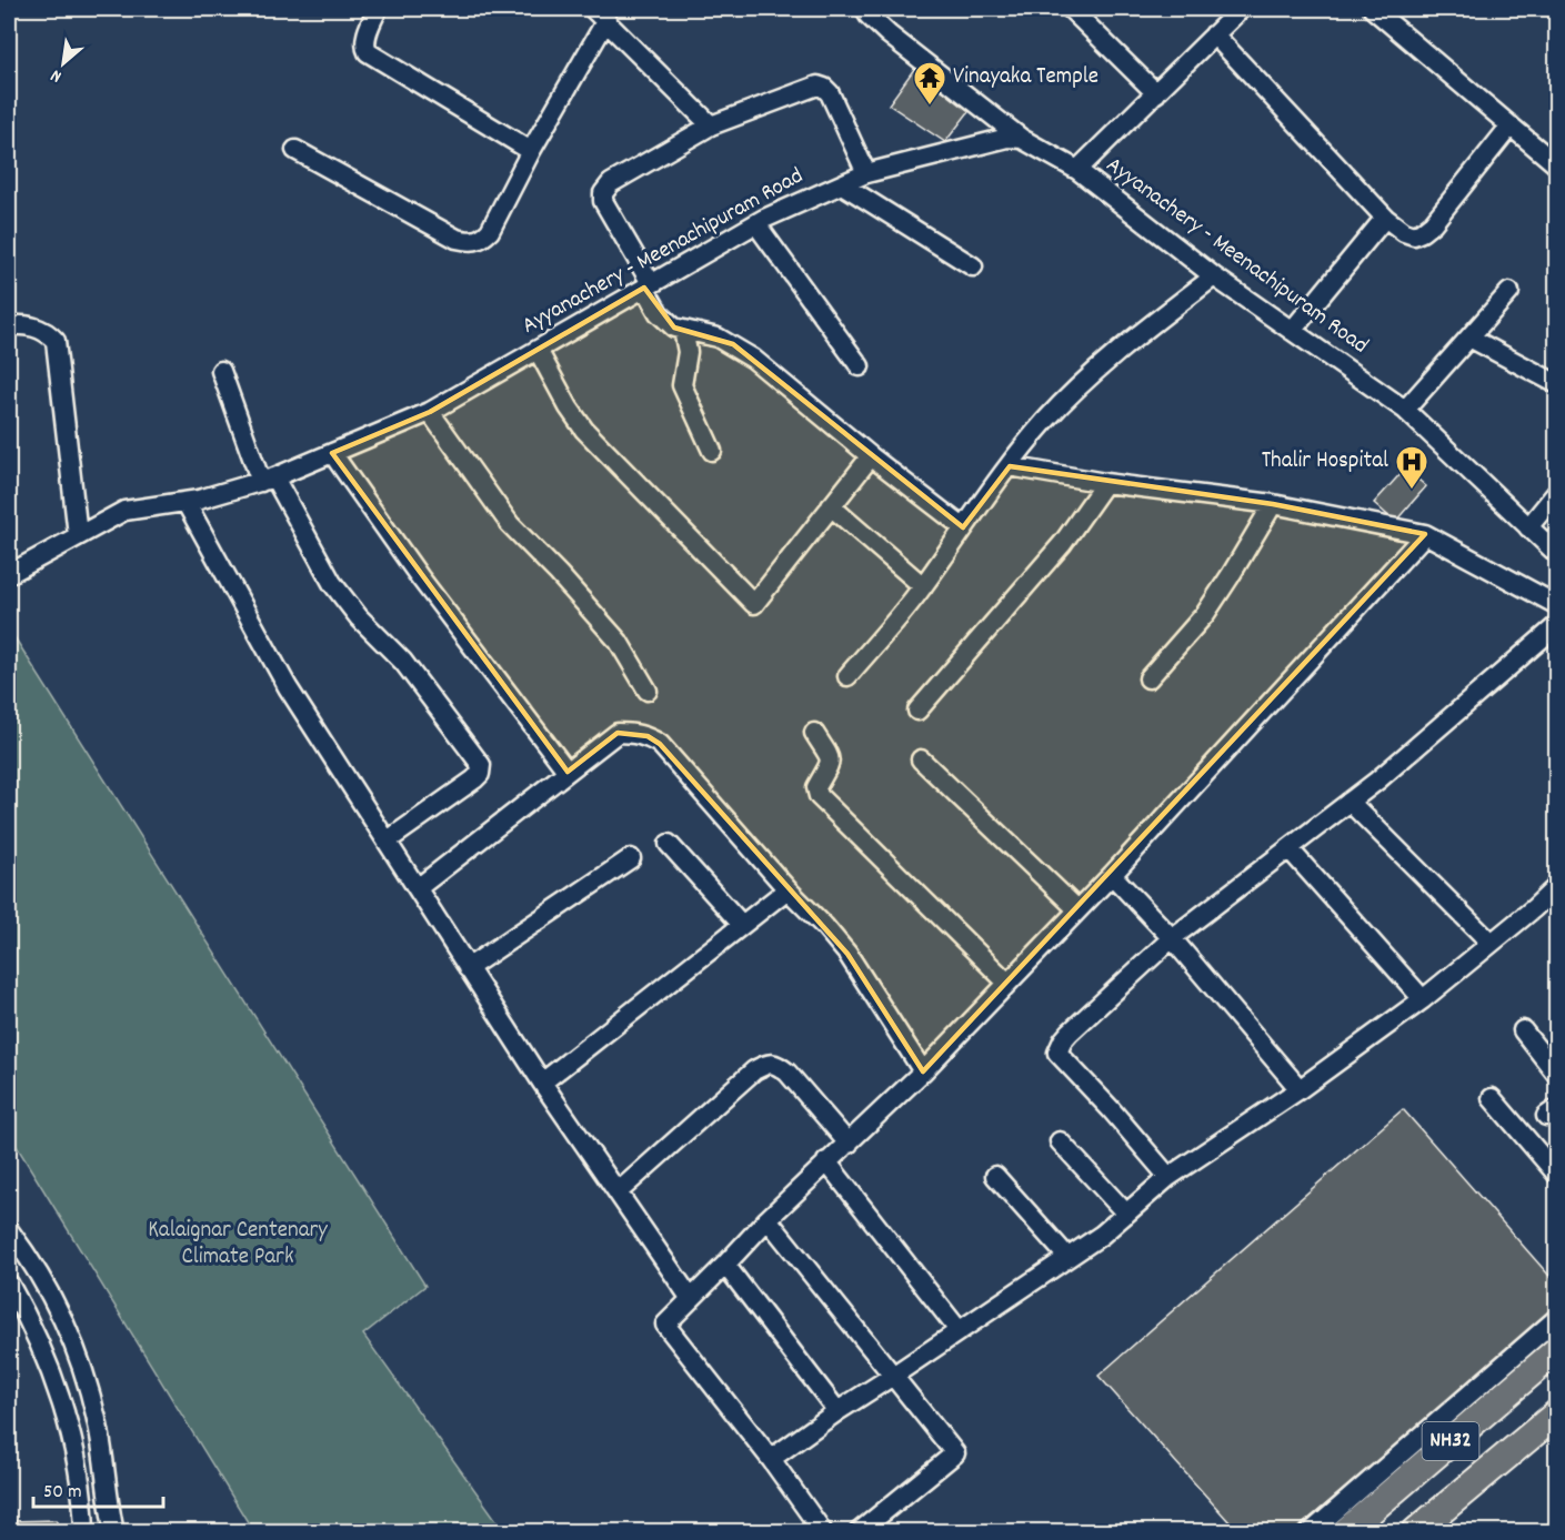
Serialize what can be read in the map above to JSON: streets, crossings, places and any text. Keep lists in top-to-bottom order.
{
  "streets": {
    "highway": ["NH32"],
    "street": ["Ayyanachery - Meenachipuram Road"]
  },
  "parks": ["Kalaignar Centenary Climate Park"],
  "places": {
    "temple": ["Vinayaka Temple"],
    "hospital": ["Thalir Hospital"]
  },
  "scale_bar": "50 m",
  "north": "bottom left"
}
